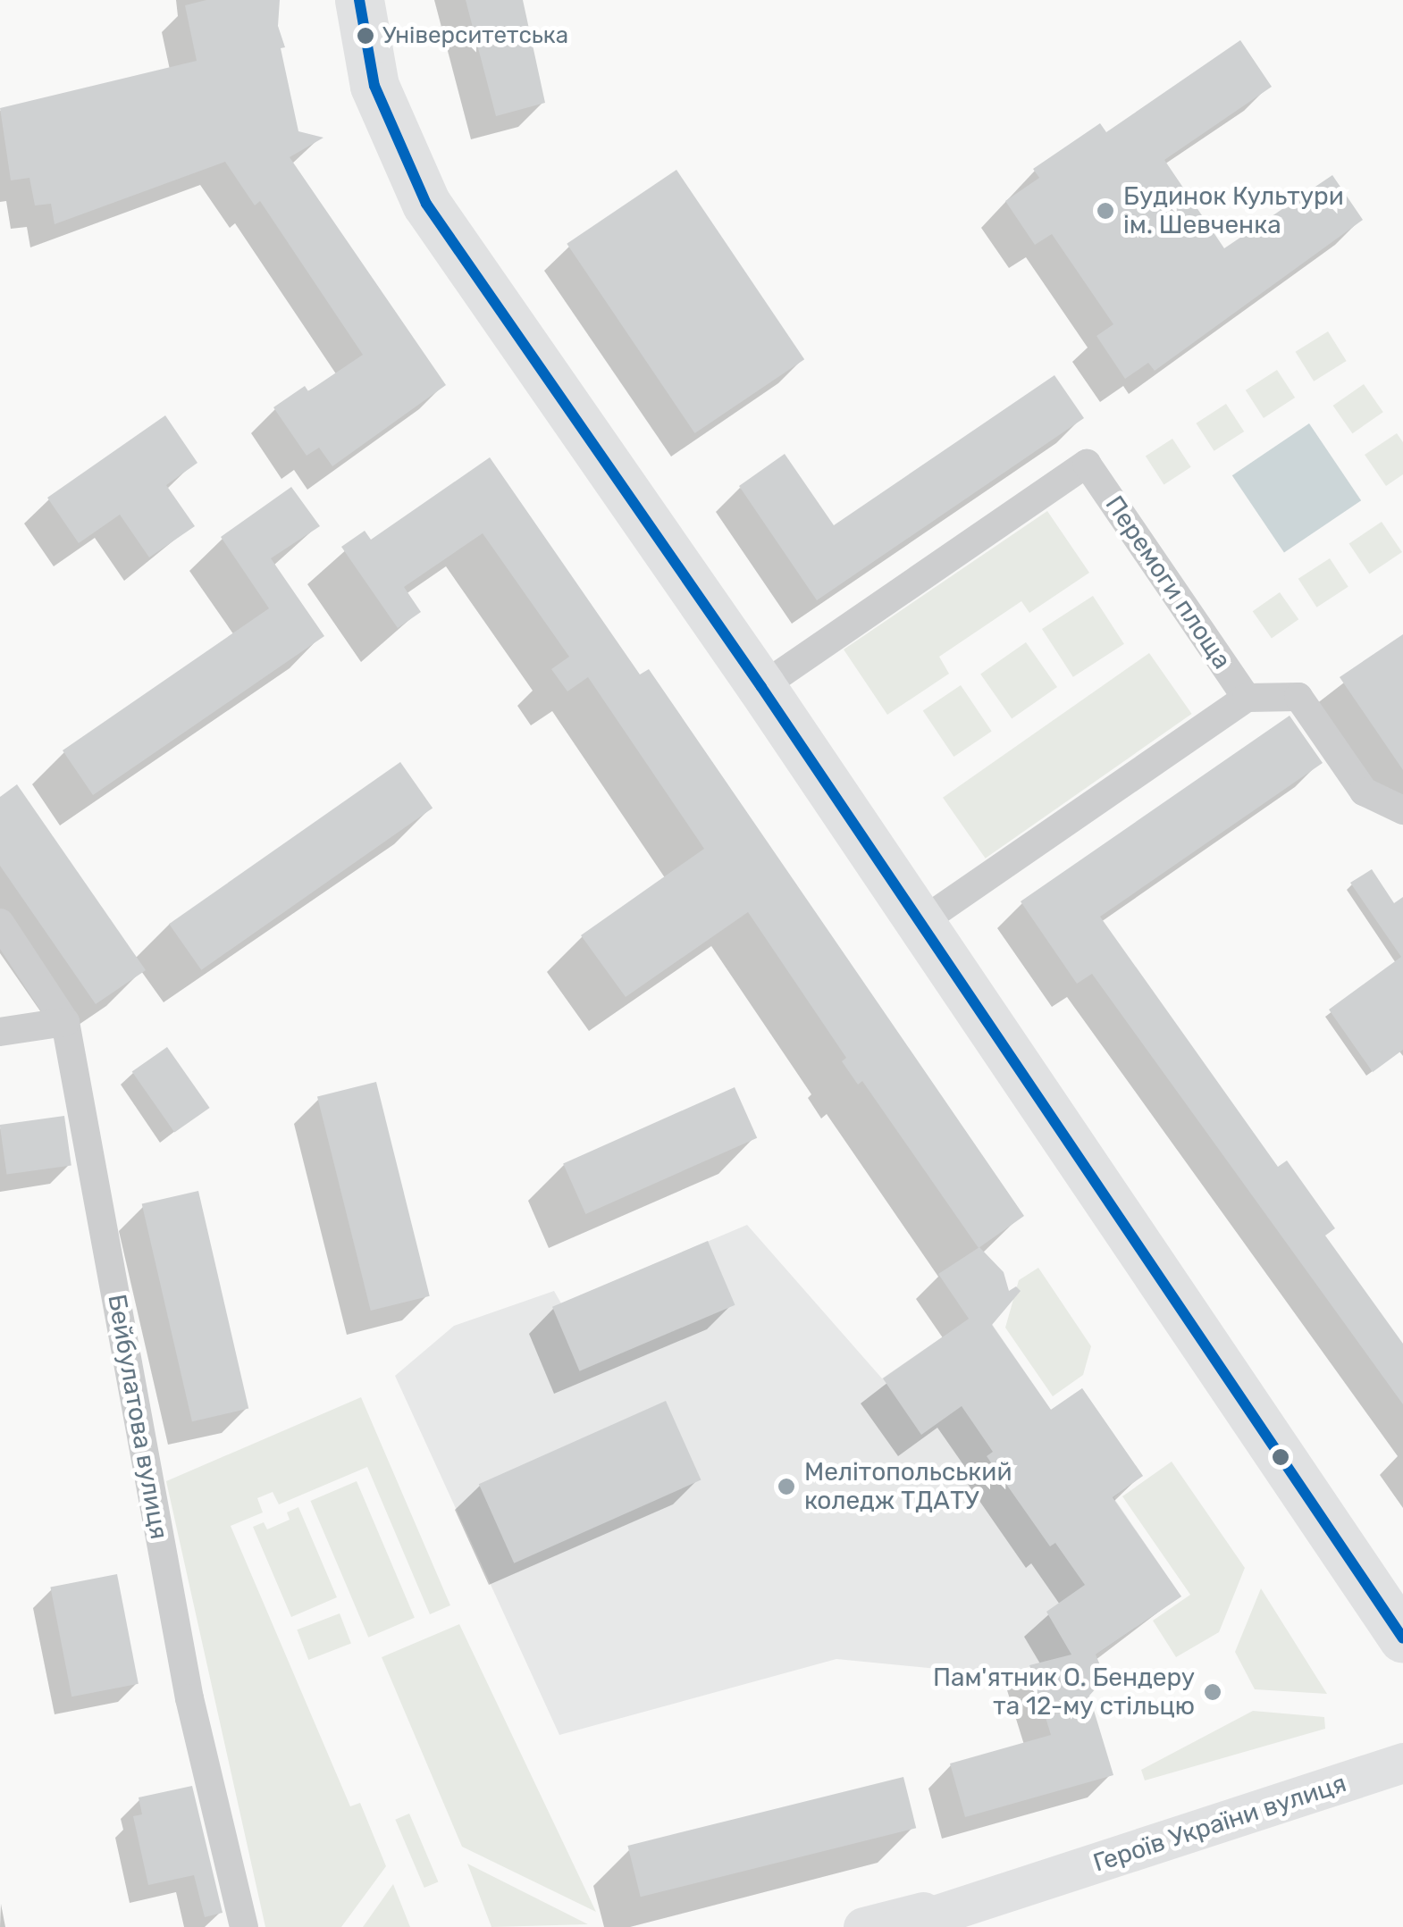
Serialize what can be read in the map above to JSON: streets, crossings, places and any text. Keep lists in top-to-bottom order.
{
  "streets": {
    "main road": ["Героїв України вулиця"],
    "street": ["Перемоги площа", "Бейбулатова вулиця"]
  },
  "places": [
    "Університетська",
    "Будинок Культури ім. Шевченка",
    "Мелітопольський коледж ТДАТУ",
    "Пам'ятник О. Бендеру та 12-му стільцю"
  ]
}
